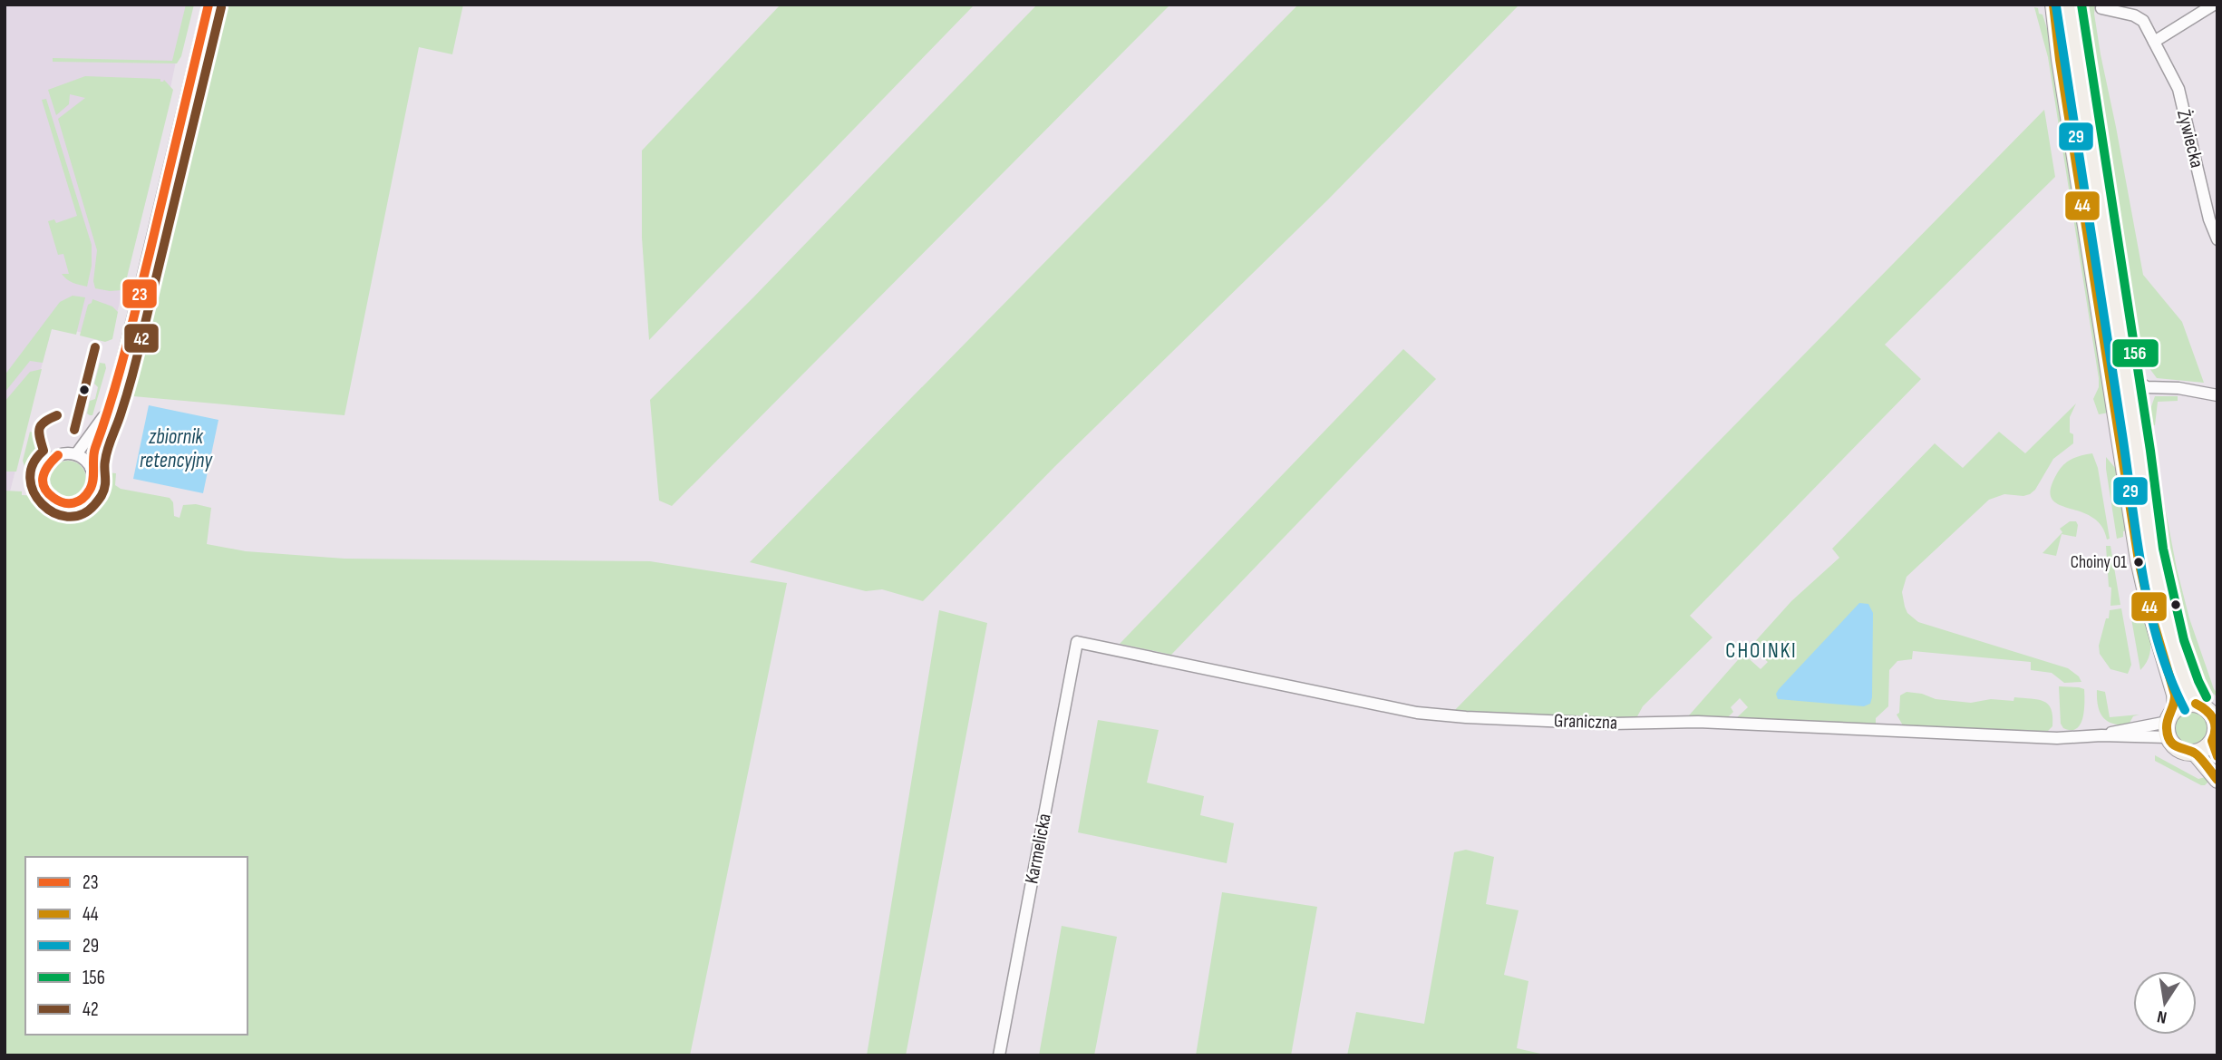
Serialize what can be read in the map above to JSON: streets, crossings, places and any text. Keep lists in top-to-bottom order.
{
  "streets": {
    "street": ["Żywiecka", "Graniczna", "Karmelicka"]
  },
  "crossings": [
    ["Graniczna", "Karmelicka"]
  ],
  "districts": ["CHOINKI"],
  "water": ["zbiornik retencyjny"],
  "places": ["Choiny 01"],
  "lines": [
    "transit line 23",
    "transit line 44",
    "transit line 156",
    "transit line 29",
    "transit line 42"
  ],
  "legend": [
    "23",
    "44",
    "29",
    "156",
    "42"
  ],
  "north": "bottom"
}
